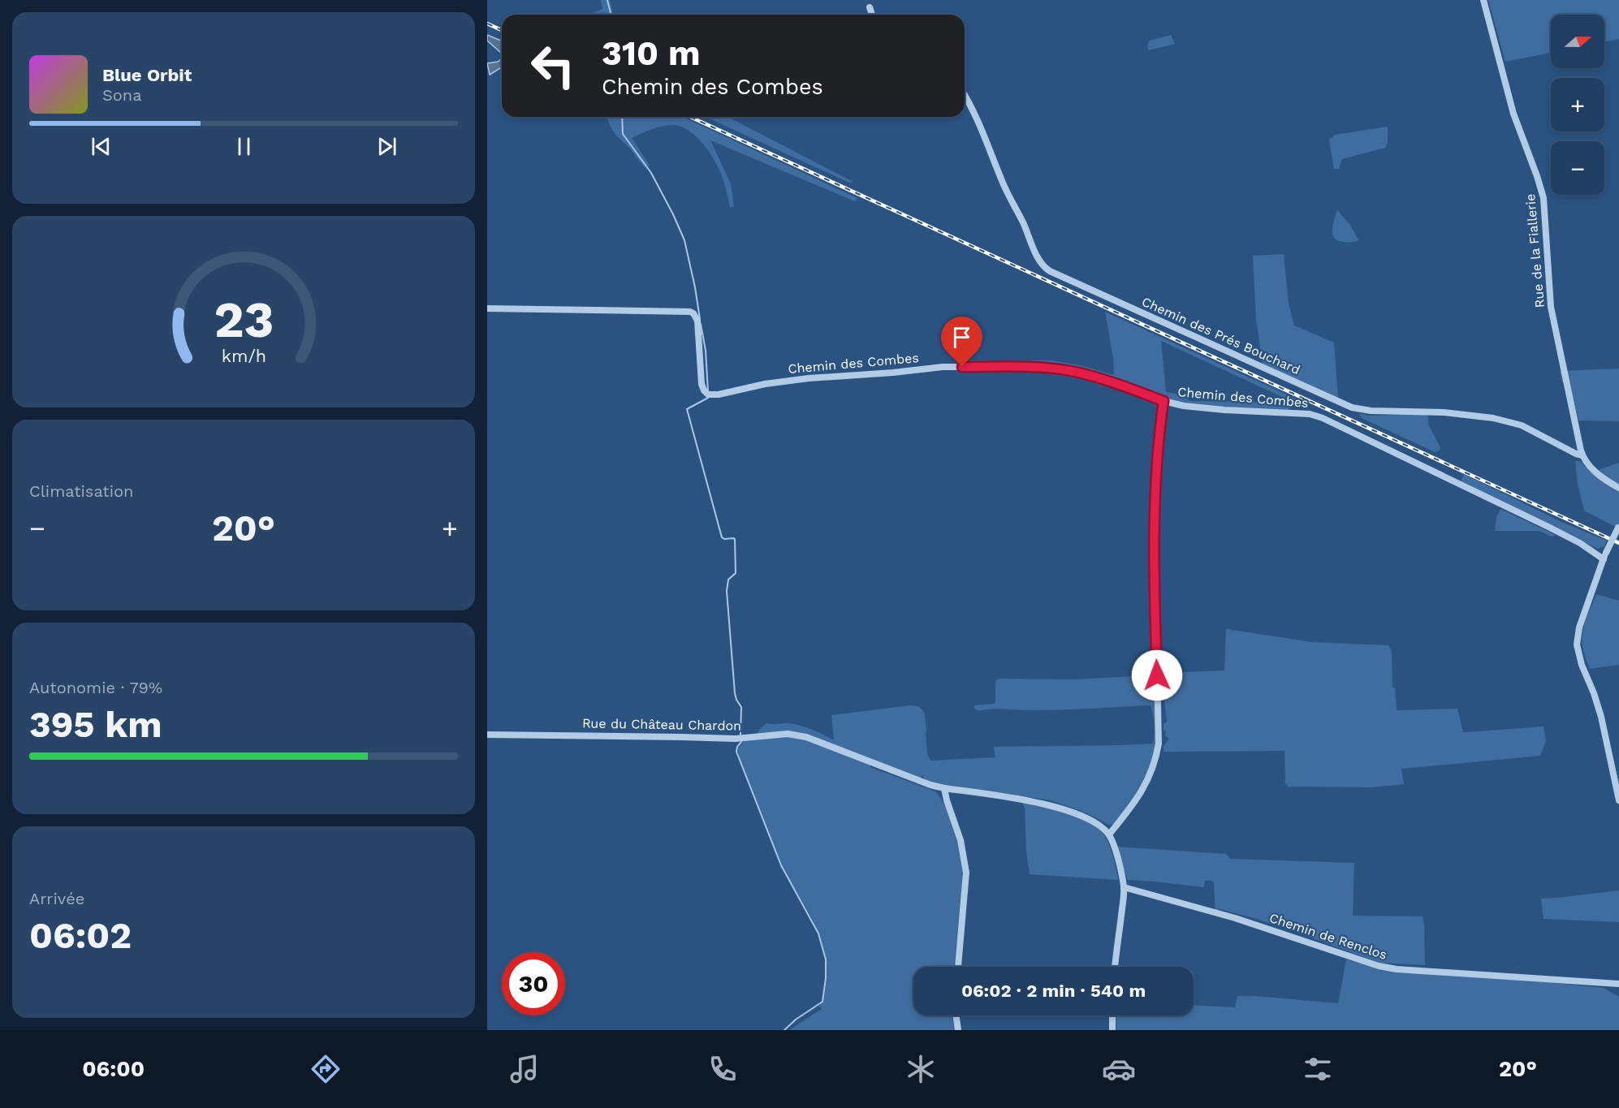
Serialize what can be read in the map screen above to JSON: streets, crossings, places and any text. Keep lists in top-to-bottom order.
{
  "streets": {
    "street": [
      "Rue de la Fiallerie",
      "Chemin des Prés Bouchard",
      "Chemin des Combes",
      "Rue du Château Chardon",
      "Chemin de Renclos"
    ]
  },
  "crossings": [
    ["Rue de la Fiallerie", "Chemin des Prés Bouchard"]
  ],
  "north": "right",
  "page": {
    "map_buttons": ["+", "−"],
    "turn": ["310 m", "Chemin des Combes"],
    "song": ["Blue Orbit", "Sona"],
    "tile": [
      "Climatisation",
      ["Autonomie · 79%", "395 km"],
      ["Arrivée", "06:02"]
    ],
    "heat": ["−", "20°", "+"],
    "limit": "30",
    "trip": "06:02 · 2 min · 540 m",
    "tabs": ["06:00", "20°"],
    "gauge": ["23", "km/h"]
  }
}
